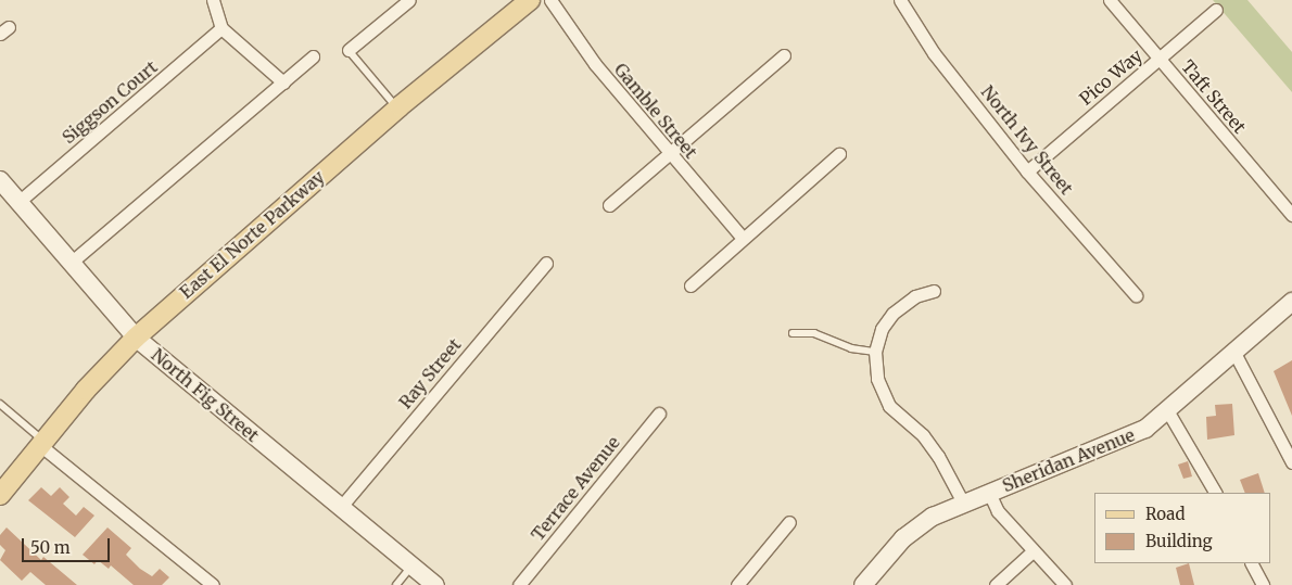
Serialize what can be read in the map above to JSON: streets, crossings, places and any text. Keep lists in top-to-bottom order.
{
  "streets": {
    "main road": ["East El Norte Parkway"],
    "street": [
      "Pico Way",
      "Taft Street",
      "Siggson Court",
      "Gamble Street",
      "North Ivy Street",
      "Ray Street",
      "North Fig Street",
      "Sheridan Avenue",
      "Terrace Avenue"
    ]
  },
  "crossings": [
    ["Pico Way", "Taft Street"],
    ["Pico Way", "North Ivy Street"],
    ["Siggson Court", "North Fig Street"],
    ["East El Norte Parkway", "North Fig Street"],
    ["Ray Street", "North Fig Street"]
  ],
  "legend": ["Road", "Building"],
  "scale_bar": "50 m"
}
